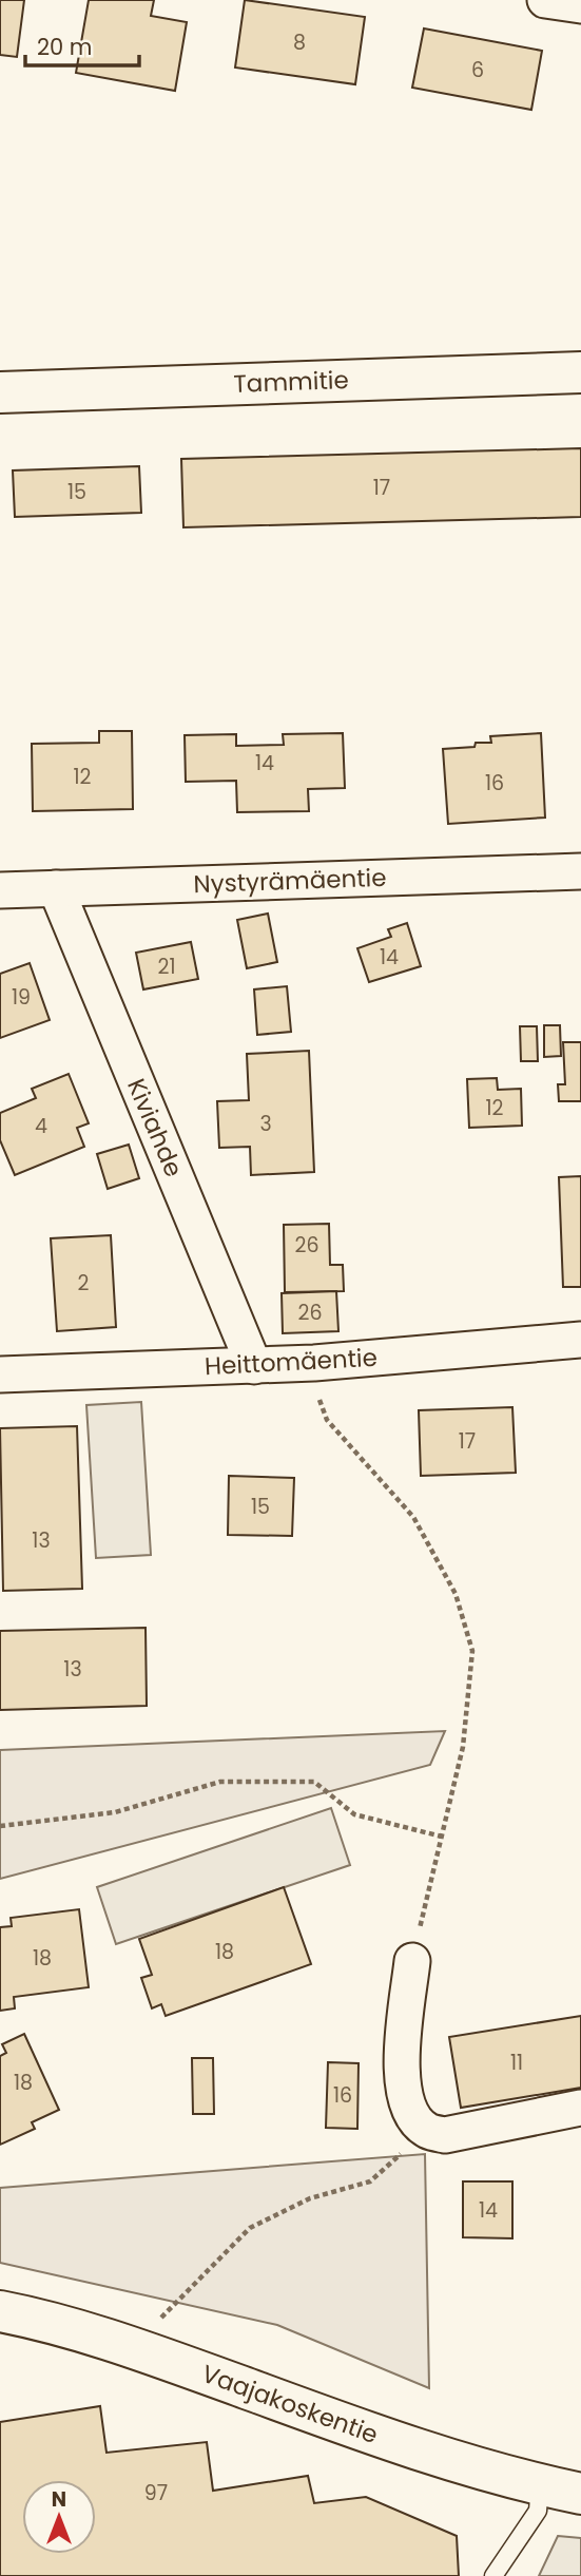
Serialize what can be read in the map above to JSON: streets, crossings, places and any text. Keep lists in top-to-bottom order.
{
  "streets": {
    "main road": ["Tammitie", "Vaajakoskentie"],
    "street": ["Nystyrämäentie", "Kiviahde", "Heittomäentie"]
  },
  "crossings": [
    ["Nystyrämäentie", "Kiviahde"],
    ["Kiviahde", "Heittomäentie"]
  ],
  "house_numbers": [
    "8",
    "6",
    "17",
    "15",
    "14",
    "12",
    "16",
    "14",
    "21",
    "19",
    "12",
    "3",
    "4",
    "26",
    "2",
    "26",
    "17",
    "15",
    "13",
    "13",
    "18",
    "18",
    "11",
    "18",
    "16",
    "14",
    "97"
  ],
  "scale_bar": "20 m",
  "north": "top"
}
